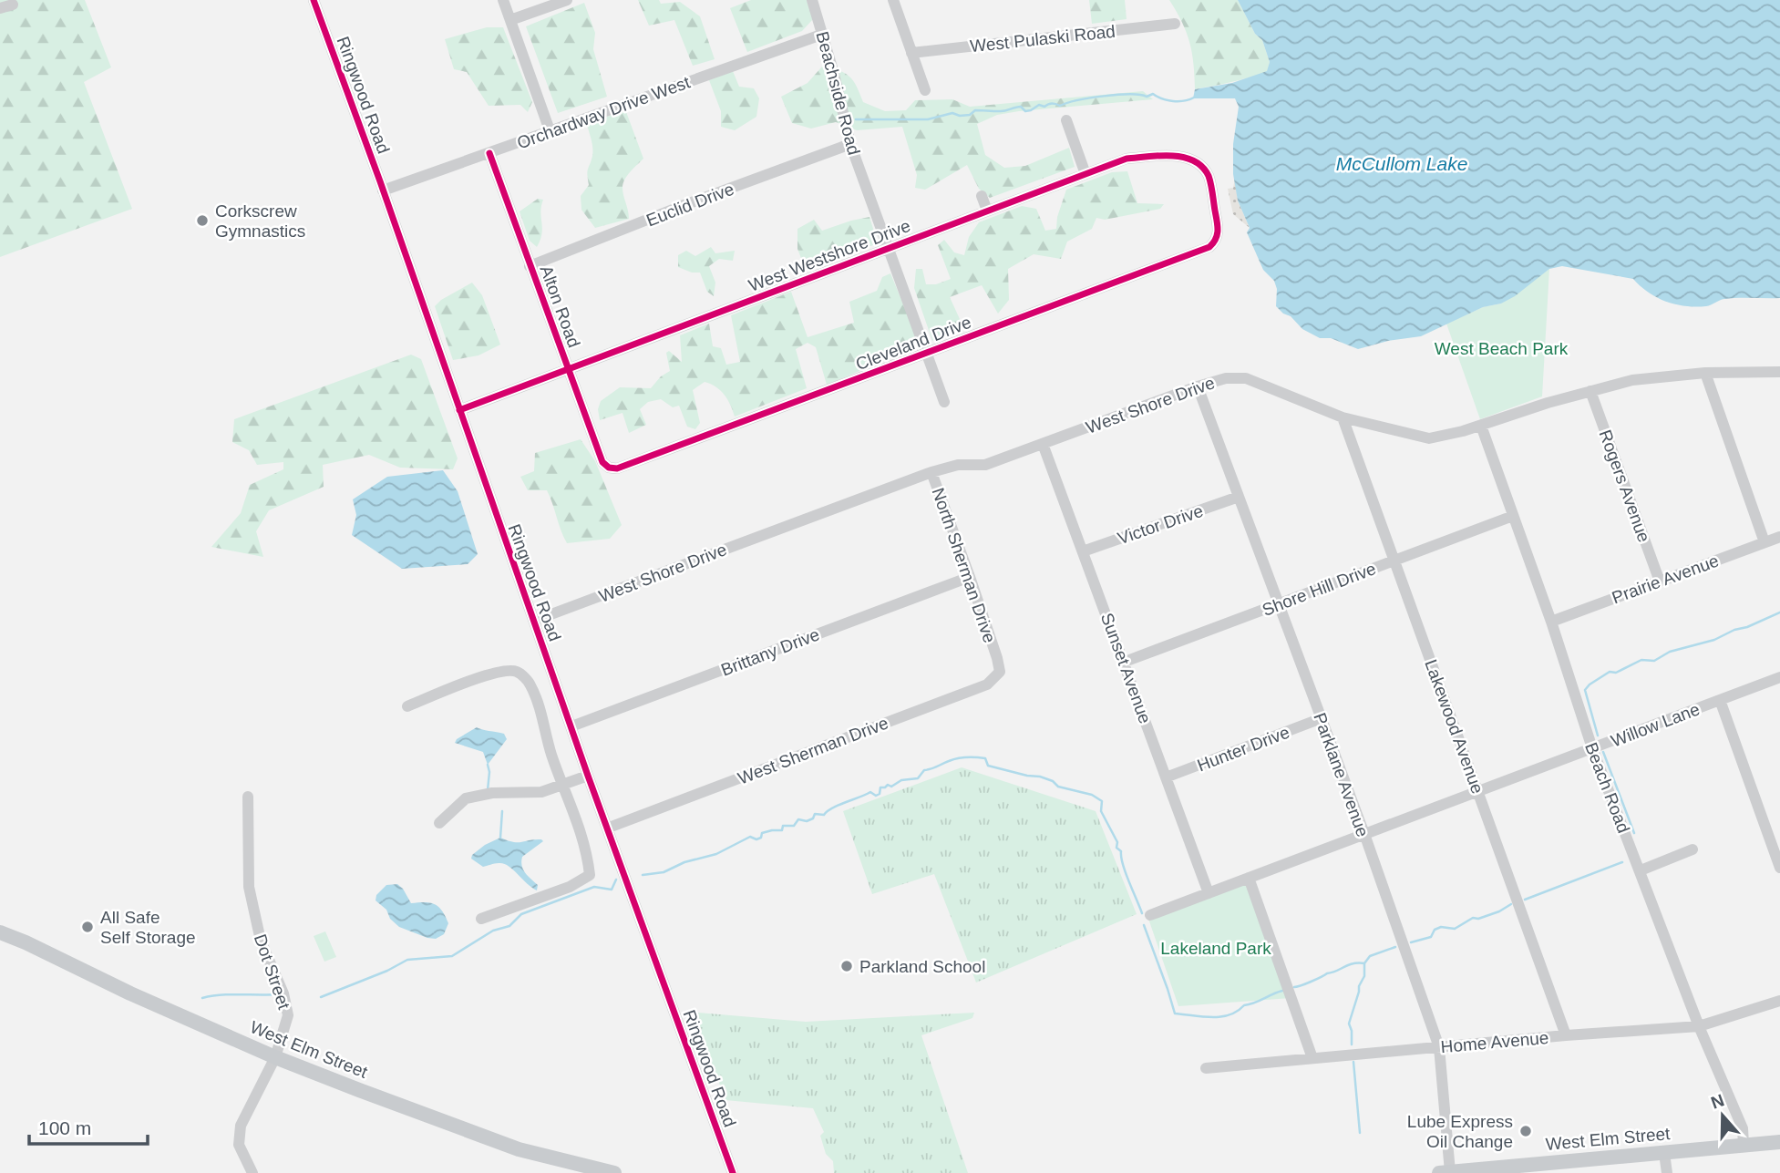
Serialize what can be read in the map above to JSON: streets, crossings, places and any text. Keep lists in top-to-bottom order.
{
  "streets": {
    "main road": ["West Elm Street"],
    "street": [
      "West Pulaski Road",
      "Beachside Road",
      "Ringwood Road",
      "Orchardway Drive West",
      "Euclid Drive",
      "West Westshore Drive",
      "Alton Road",
      "Cleveland Drive",
      "West Shore Drive",
      "Rogers Avenue",
      "Victor Drive",
      "North Sherman Drive",
      "Prairie Avenue",
      "Shore Hill Drive",
      "Brittany Drive",
      "Sunset Avenue",
      "Willow Lane",
      "Lakewood Avenue",
      "Hunter Drive",
      "West Sherman Drive",
      "Parklane Avenue",
      "Beach Road",
      "Dot Street",
      "Home Avenue"
    ]
  },
  "crossings": [
    ["Beachside Road", "Orchardway Drive West"],
    ["Beachside Road", "Euclid Drive"],
    ["Beachside Road", "West Westshore Drive"],
    ["Beachside Road", "Cleveland Drive"],
    ["Ringwood Road", "Orchardway Drive West"],
    ["Ringwood Road", "West Westshore Drive"],
    ["Ringwood Road", "West Shore Drive"],
    ["Ringwood Road", "Brittany Drive"],
    ["Ringwood Road", "West Sherman Drive"],
    ["Orchardway Drive West", "Alton Road"],
    ["Euclid Drive", "Alton Road"],
    ["West Westshore Drive", "Alton Road"],
    ["West Westshore Drive", "Cleveland Drive"],
    ["Alton Road", "Cleveland Drive"],
    ["West Shore Drive", "Rogers Avenue"],
    ["West Shore Drive", "North Sherman Drive"],
    ["West Shore Drive", "Sunset Avenue"],
    ["West Shore Drive", "Lakewood Avenue"],
    ["West Shore Drive", "Parklane Avenue"],
    ["West Shore Drive", "Beach Road"],
    ["Rogers Avenue", "Prairie Avenue"],
    ["Victor Drive", "Sunset Avenue"],
    ["Victor Drive", "Parklane Avenue"],
    ["North Sherman Drive", "Brittany Drive"],
    ["North Sherman Drive", "West Sherman Drive"],
    ["Prairie Avenue", "Beach Road"],
    ["Shore Hill Drive", "Sunset Avenue"],
    ["Shore Hill Drive", "Lakewood Avenue"],
    ["Shore Hill Drive", "Parklane Avenue"],
    ["Shore Hill Drive", "Beach Road"],
    ["Sunset Avenue", "Willow Lane"],
    ["Sunset Avenue", "Hunter Drive"],
    ["Willow Lane", "Lakewood Avenue"],
    ["Willow Lane", "Parklane Avenue"],
    ["Willow Lane", "Beach Road"],
    ["Lakewood Avenue", "Home Avenue"],
    ["Hunter Drive", "Parklane Avenue"],
    ["Parklane Avenue", "Home Avenue"],
    ["Parklane Avenue", "West Elm Street"],
    ["Beach Road", "Home Avenue"],
    ["Beach Road", "West Elm Street"],
    ["Dot Street", "West Elm Street"]
  ],
  "water": ["McCullom Lake"],
  "parks": ["West Beach Park", "Lakeland Park"],
  "places": [
    "Corkscrew Gymnastics",
    "All Safe Self Storage",
    "Parkland School",
    "Lube Express Oil Change"
  ],
  "scale_bar": "100 m",
  "north": "top"
}
